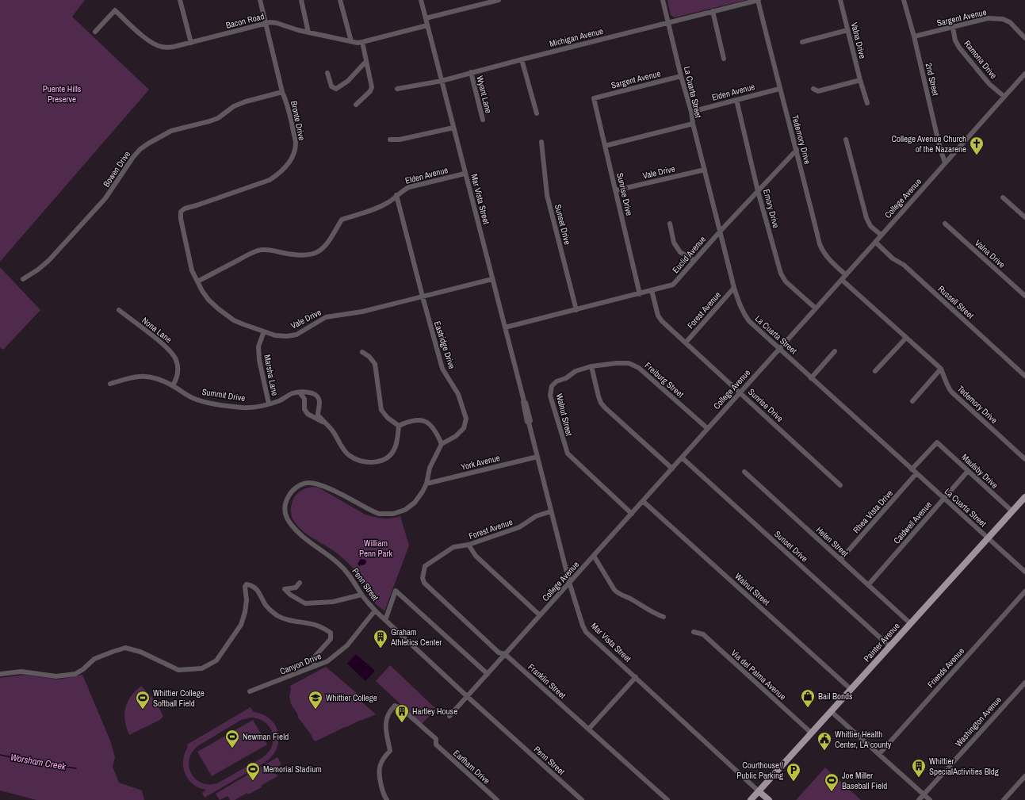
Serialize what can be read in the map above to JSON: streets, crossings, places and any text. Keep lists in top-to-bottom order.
{
  "streets": {
    "main road": ["Mar Vista Street", "Painter Avenue"],
    "street": [
      "Sargent Avenue",
      "Bacon Road",
      "Michigan Avenue",
      "Valna Drive",
      "Ramona Drive",
      "2nd Street",
      "La Cuarta Street",
      "Elden Avenue",
      "Wyant Lane",
      "Bronte Drive",
      "Tedemory Drive",
      "Bowen Drive",
      "Vale Drive",
      "Sunrise Drive",
      "College Avenue",
      "Emory Drive",
      "Sunset Drive",
      "Euclid Avenue",
      "Russell Street",
      "Forest Avenue",
      "Nona Lane",
      "Eastridge Drive",
      "Marsha Lane",
      "Freiburg Street",
      "Summit Drive",
      "Walnut Street",
      "York Avenue",
      "Maulsby Drive",
      "Rhea Vista Drive",
      "Caldwell Avenue",
      "Helen Street",
      "Penn Street",
      "Canyon Drive",
      "Friends Avenue",
      "Via del Palma Avenue",
      "Franklin Street",
      "Washington Avenue",
      "Earlham Drive"
    ]
  },
  "crossings": [
    ["Sargent Avenue", "Ramona Drive"],
    ["Sargent Avenue", "2nd Street"],
    ["Sargent Avenue", "La Cuarta Street"],
    ["Sargent Avenue", "Sunrise Drive"],
    ["Bacon Road", "Bronte Drive"],
    ["Bacon Road", "Mar Vista Street"],
    ["Michigan Avenue", "La Cuarta Street"],
    ["Michigan Avenue", "Wyant Lane"],
    ["Michigan Avenue", "Tedemory Drive"],
    ["Michigan Avenue", "Mar Vista Street"],
    ["Ramona Drive", "College Avenue"],
    ["2nd Street", "College Avenue"],
    ["La Cuarta Street", "Elden Avenue"],
    ["La Cuarta Street", "Vale Drive"],
    ["La Cuarta Street", "College Avenue"],
    ["La Cuarta Street", "Euclid Avenue"],
    ["La Cuarta Street", "Forest Avenue"],
    ["La Cuarta Street", "Maulsby Drive"],
    ["La Cuarta Street", "Rhea Vista Drive"],
    ["La Cuarta Street", "Caldwell Avenue"],
    ["La Cuarta Street", "Painter Avenue"],
    ["Elden Avenue", "Tedemory Drive"],
    ["Elden Avenue", "Vale Drive"],
    ["Elden Avenue", "Mar Vista Street"],
    ["Elden Avenue", "Emory Drive"],
    ["Elden Avenue", "Eastridge Drive"],
    ["Bronte Drive", "Bowen Drive"],
    ["Bronte Drive", "Vale Drive"],
    ["Tedemory Drive", "College Avenue"],
    ["Tedemory Drive", "Euclid Avenue"],
    ["Vale Drive", "Sunrise Drive"],
    ["Vale Drive", "Mar Vista Street"],
    ["Vale Drive", "Eastridge Drive"],
    ["Vale Drive", "Marsha Lane"],
    ["Sunrise Drive", "College Avenue"],
    ["Sunrise Drive", "Euclid Avenue"],
    ["Sunrise Drive", "Forest Avenue"],
    ["College Avenue", "Mar Vista Street"],
    ["College Avenue", "Emory Drive"],
    ["College Avenue", "Sunset Drive"],
    ["College Avenue", "Russell Street"],
    ["College Avenue", "Freiburg Street"],
    ["College Avenue", "Walnut Street"],
    ["College Avenue", "Penn Street"],
    ["College Avenue", "Franklin Street"],
    ["Mar Vista Street", "Euclid Avenue"],
    ["Mar Vista Street", "Forest Avenue"],
    ["Mar Vista Street", "York Avenue"],
    ["Mar Vista Street", "Painter Avenue"],
    ["Emory Drive", "Euclid Avenue"],
    ["Sunset Drive", "Euclid Avenue"],
    ["Sunset Drive", "Painter Avenue"],
    ["Forest Avenue", "Franklin Street"],
    ["Nona Lane", "Summit Drive"],
    ["Marsha Lane", "Summit Drive"],
    ["Freiburg Street", "Walnut Street"],
    ["Walnut Street", "Painter Avenue"],
    ["York Avenue", "Penn Street"],
    ["Maulsby Drive", "Caldwell Avenue"],
    ["Maulsby Drive", "Painter Avenue"],
    ["Rhea Vista Drive", "Helen Street"],
    ["Caldwell Avenue", "Helen Street"],
    ["Helen Street", "Painter Avenue"],
    ["Penn Street", "Canyon Drive"],
    ["Painter Avenue", "Via del Palma Avenue"]
  ],
  "water": ["Worsham Creek"],
  "parks": ["Puente Hills Preserve", "William Penn Park"],
  "places": {
    "church": ["College Avenue Church of the Nazarene"],
    "building": ["Graham Athletics Center", "Hartley House", "Whittier SpecialActivities Bldg"],
    "shop": ["Bail Bonds"],
    "sports": [
      "Whittier College Softball Field",
      "Newman Field",
      "Memorial Stadium",
      "Joe Miller Baseball Field"
    ],
    "school or university": ["Whittier College"],
    "public building": ["Whittier Health Center, LA county"],
    "parking": ["Courthouse / Public Parking"]
  }
}
